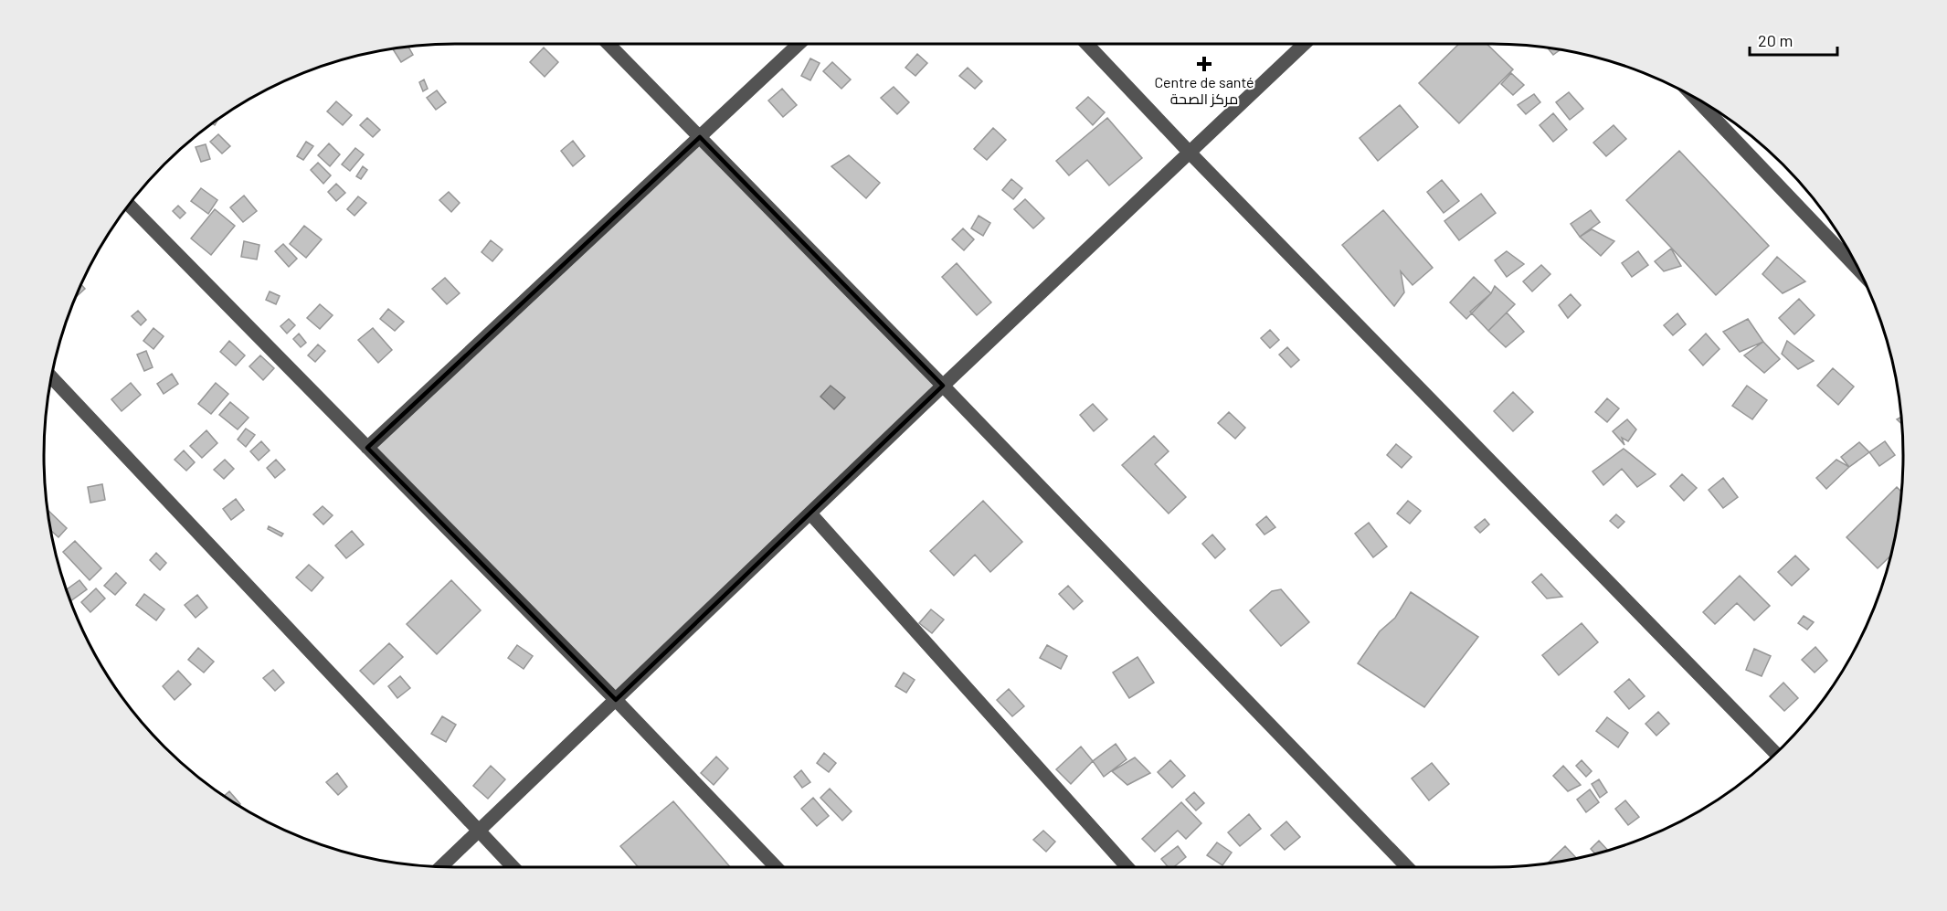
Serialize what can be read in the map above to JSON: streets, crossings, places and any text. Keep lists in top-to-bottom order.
{
  "places": {
    "health": ["Centre de santé مركز الصحة"]
  },
  "scale_bar": "20 m"
}
